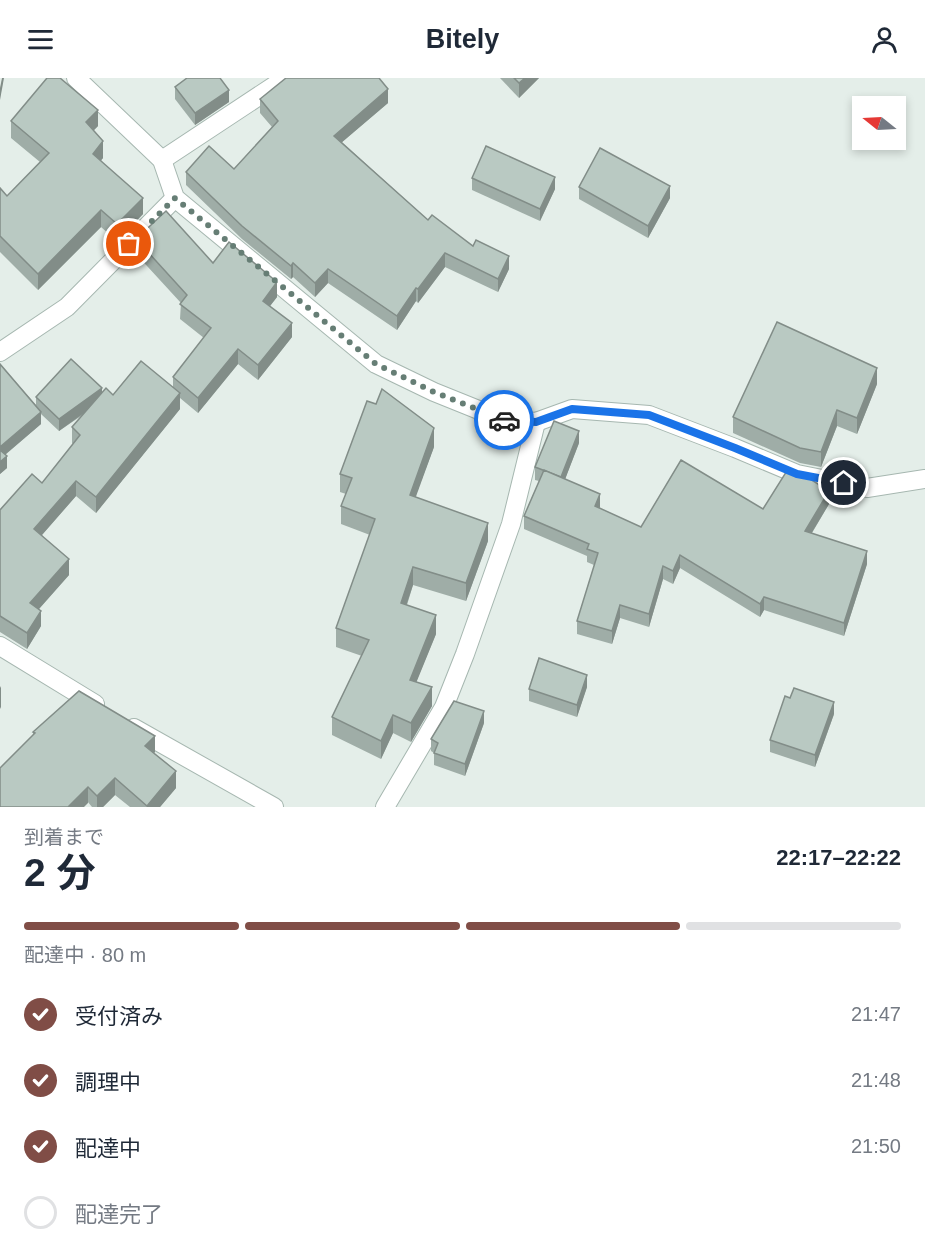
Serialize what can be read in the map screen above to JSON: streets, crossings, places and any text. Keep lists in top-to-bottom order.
{
  "north": "left",
  "page": {
    "header": "Bitely",
    "heading": ["2 分", "到着まで", "22:17–22:22"],
    "bar": "配達中 · 80 m",
    "list": [
      ["受付済み", "21:47"],
      ["調理中", "21:48"],
      ["配達中", "21:50"],
      "配達完了"
    ]
  }
}
